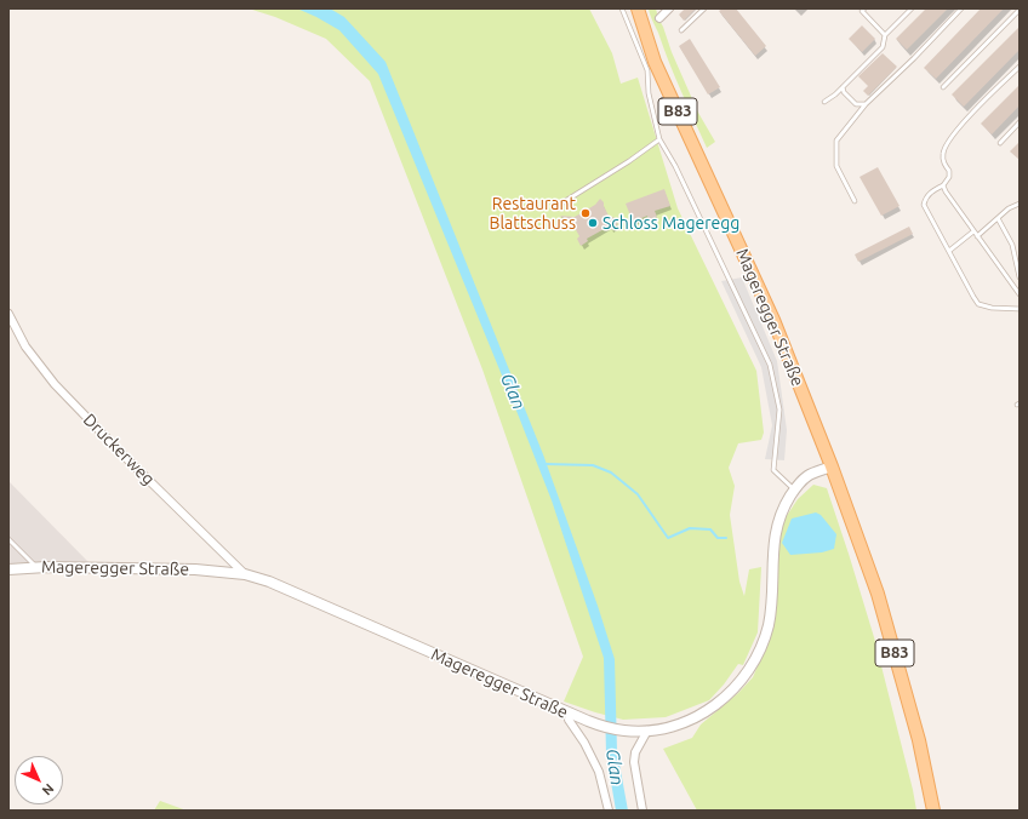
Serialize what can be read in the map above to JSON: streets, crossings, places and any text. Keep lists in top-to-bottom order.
{
  "streets": {
    "main road": ["B83", "Mageregger Straße"],
    "street": ["Druckerweg"]
  },
  "crossings": [
    ["Mageregger Straße", "Druckerweg"]
  ],
  "water": ["Glan"],
  "places": ["Restaurant Blattschuss", "Schloss Mageregg"],
  "north": "bottom right"
}
